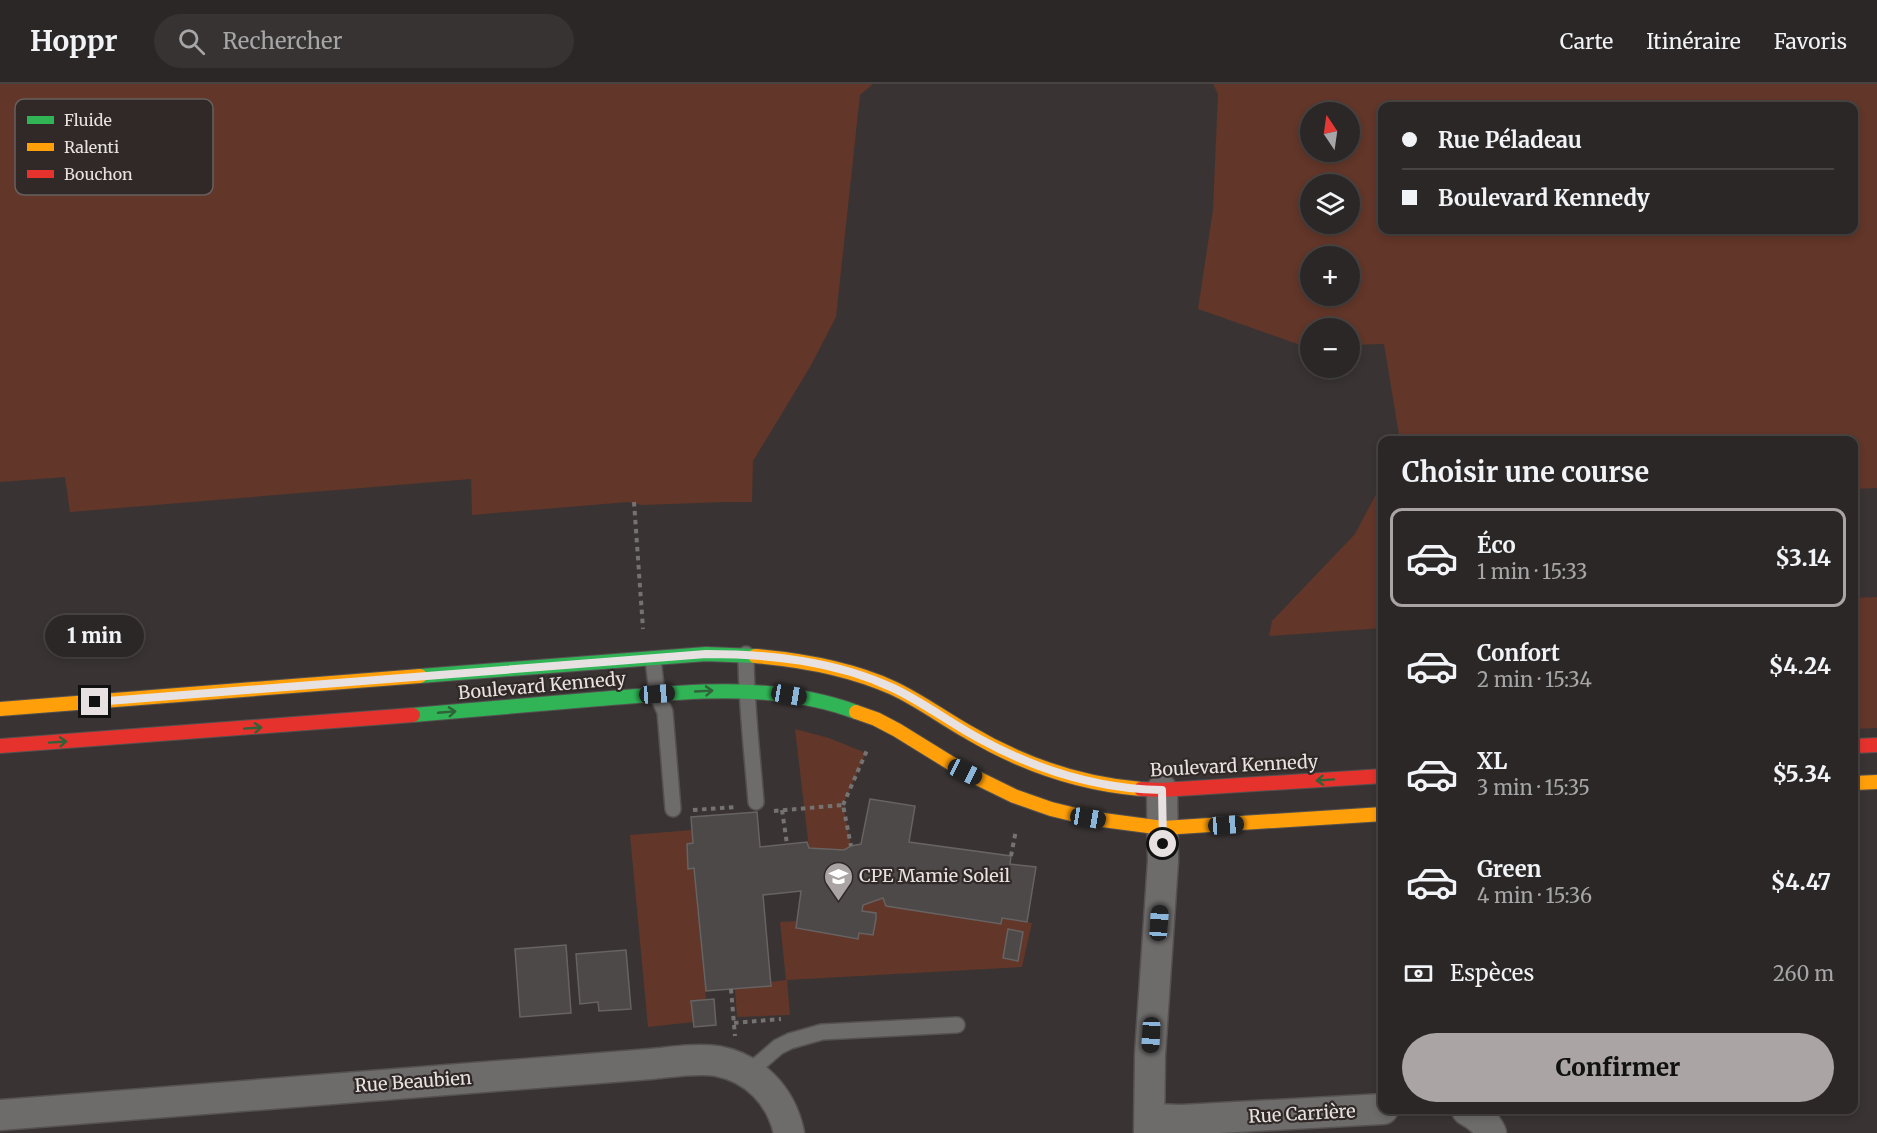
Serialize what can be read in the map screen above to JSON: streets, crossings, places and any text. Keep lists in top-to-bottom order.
{
  "streets": {
    "street": ["Boulevard Kennedy", "Rue Beaubien", "Rue Carrière"]
  },
  "places": {
    "school or university": ["CPE Mamie Soleil"]
  },
  "legend": ["Fluide", "Ralenti", "Bouchon"],
  "north": "top",
  "page": {
    "header": "Hoppr",
    "search": "Rechercher",
    "nav": ["Carte", "Itinéraire", "Favoris"],
    "map_buttons": ["+", "−"],
    "banner": ["Rue Péladeau", "Boulevard Kennedy"],
    "heading": "Choisir une course",
    "list": [
      {
        "name": "Éco",
        "note": "1 min · 15:33",
        "value": "$3.14"
      },
      {
        "name": "Confort",
        "note": "2 min · 15:34",
        "value": "$4.24"
      },
      {
        "name": "XL",
        "note": "3 min · 15:35",
        "value": "$5.34"
      },
      {
        "name": "Green",
        "note": "4 min · 15:36",
        "value": "$4.47"
      }
    ],
    "bubble": "1 min",
    "pay": ["Espèces", "260 m"],
    "buttons": "Confirmer"
  }
}
